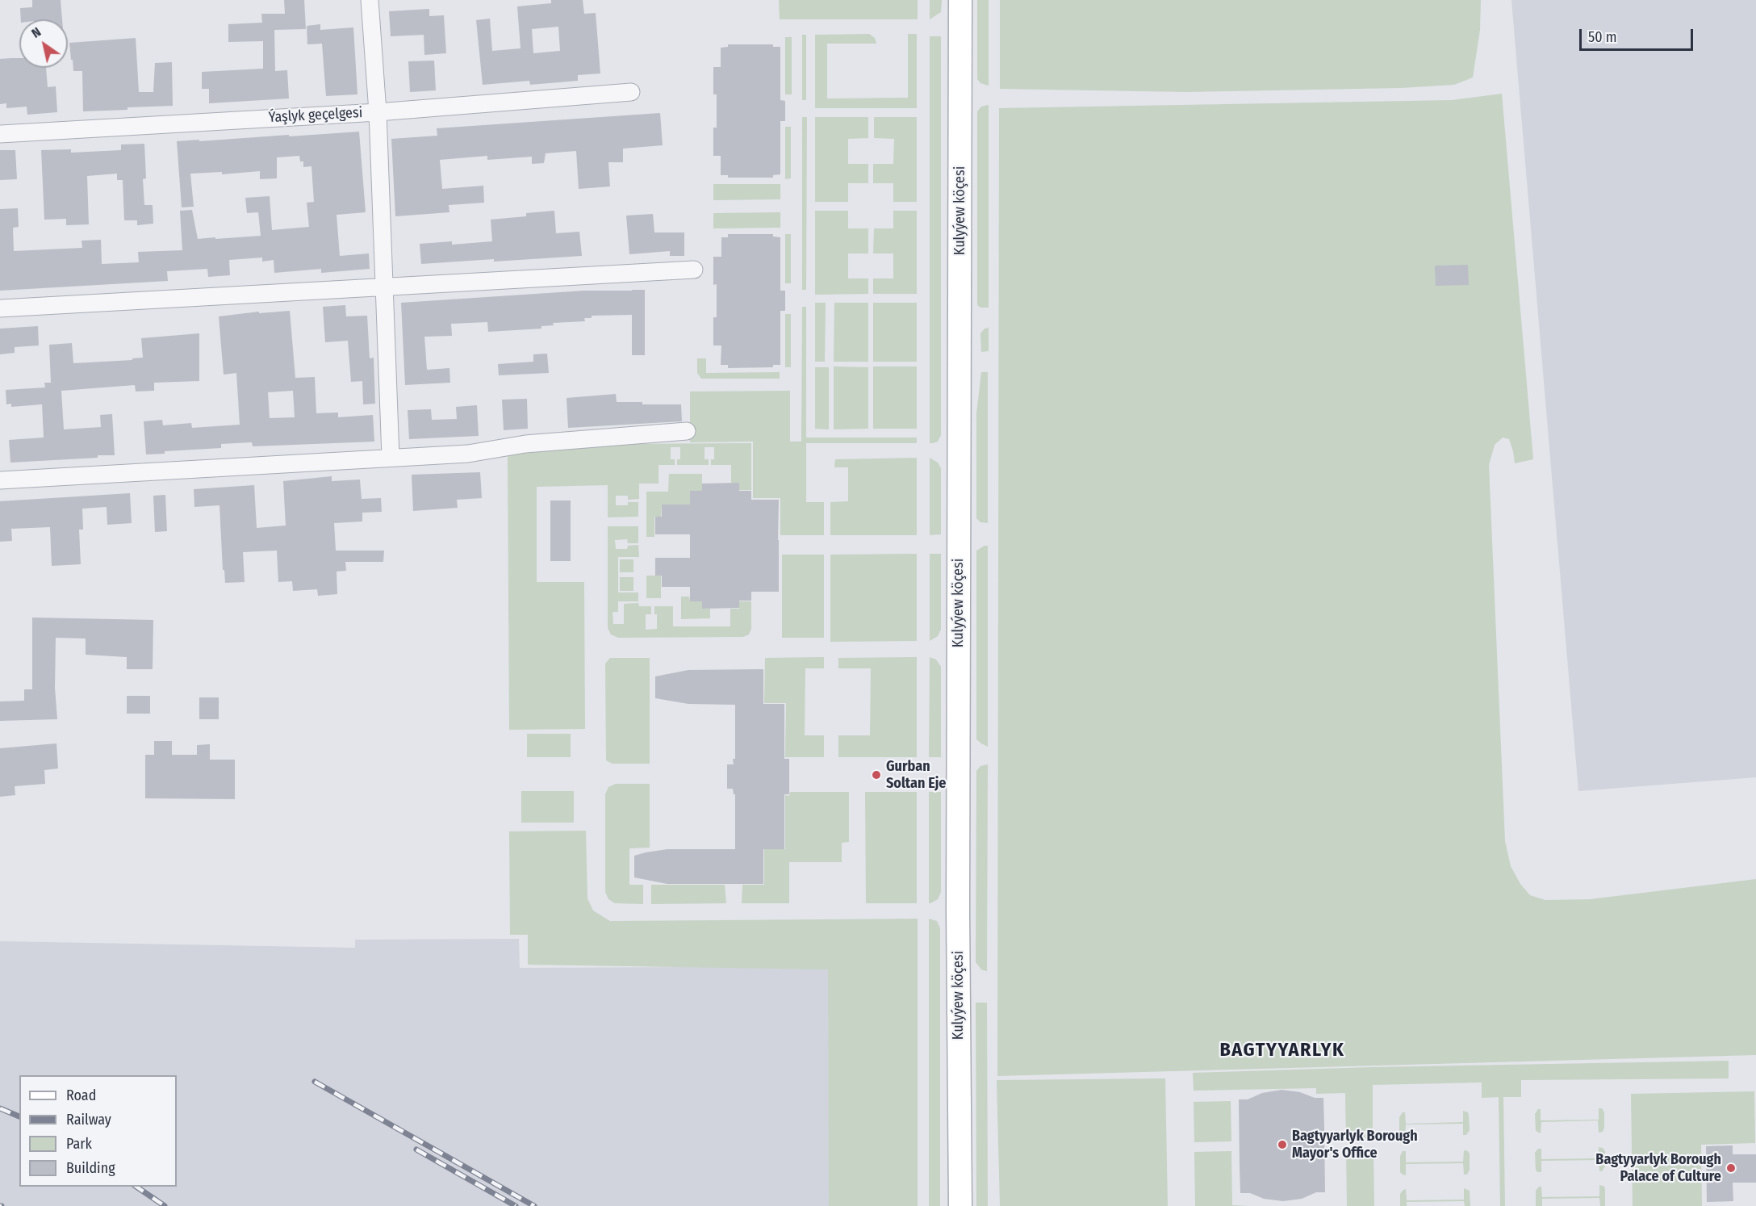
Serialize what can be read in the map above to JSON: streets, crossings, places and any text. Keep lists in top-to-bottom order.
{
  "streets": {
    "street": ["Ýaşlyk geçelgesi", "Kulyýew köçesi"]
  },
  "districts": ["BAGTYYARLYK"],
  "places": ["Gurban Soltan Eje", "Bagtyyarlyk Borough Mayor's Office", "Bagtyyarlyk Borough Palace of Culture"],
  "legend": [
    "Road",
    "Railway",
    "Park",
    "Building"
  ],
  "scale_bar": "50 m",
  "north": "top left"
}
